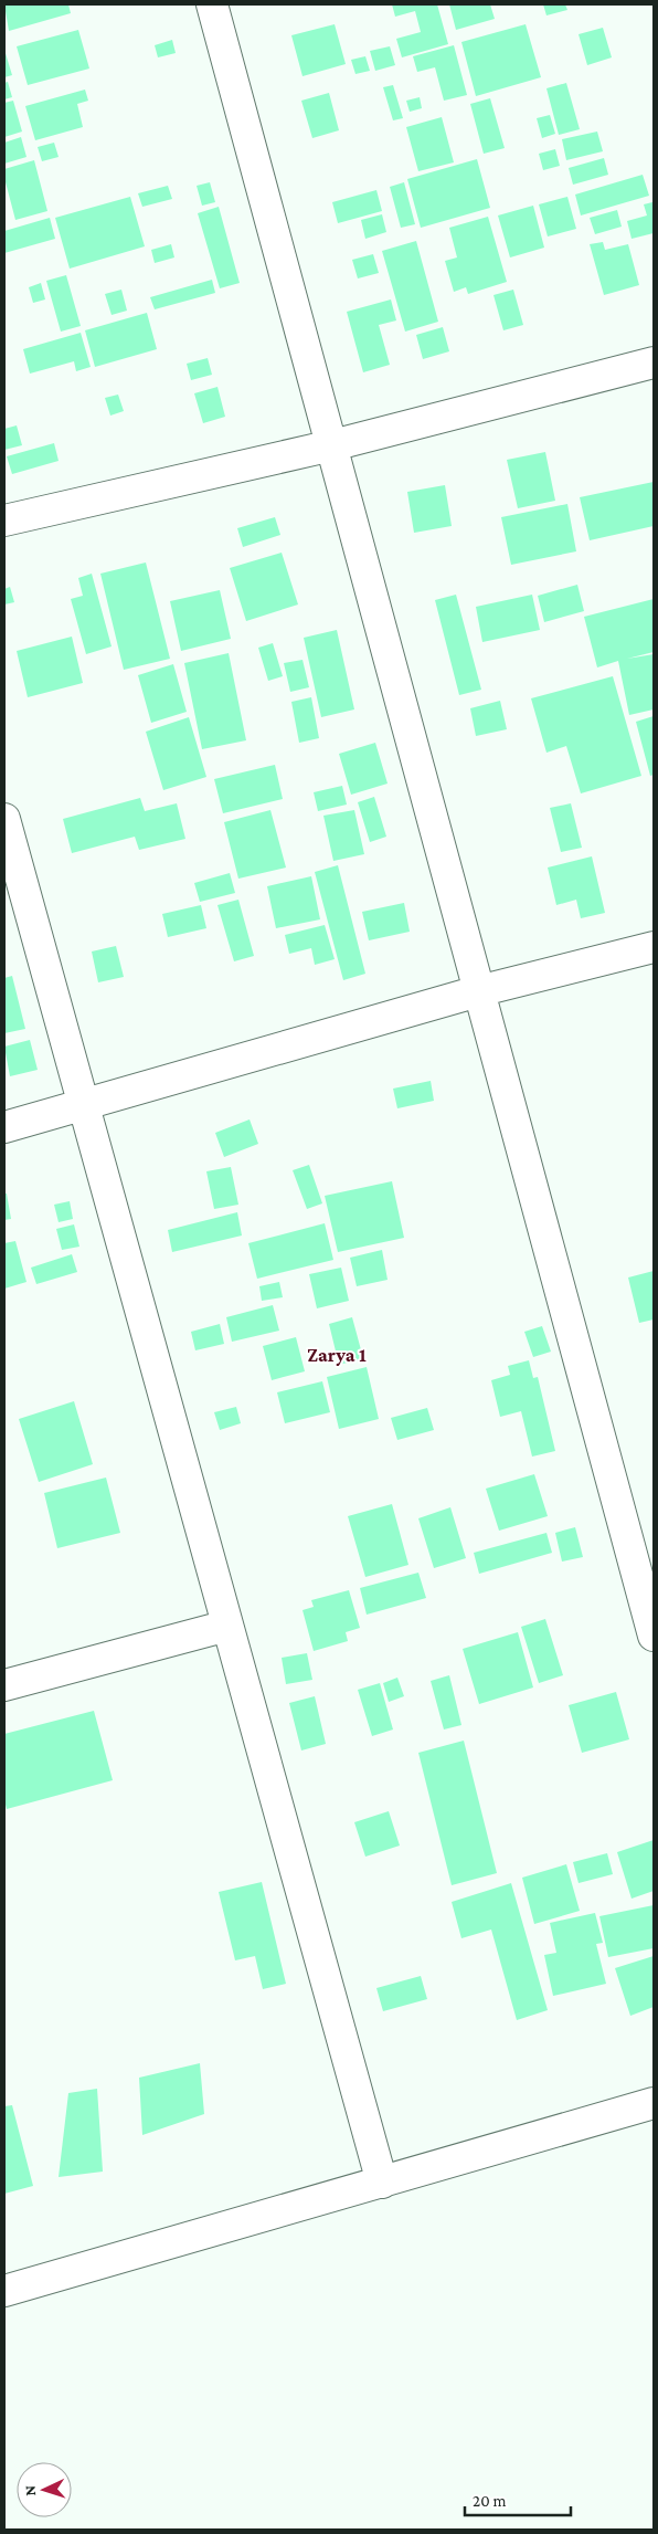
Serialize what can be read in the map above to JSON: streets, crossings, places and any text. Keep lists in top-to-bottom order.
{
  "districts": ["Zarya 1"],
  "scale_bar": "20 m",
  "north": "left"
}
